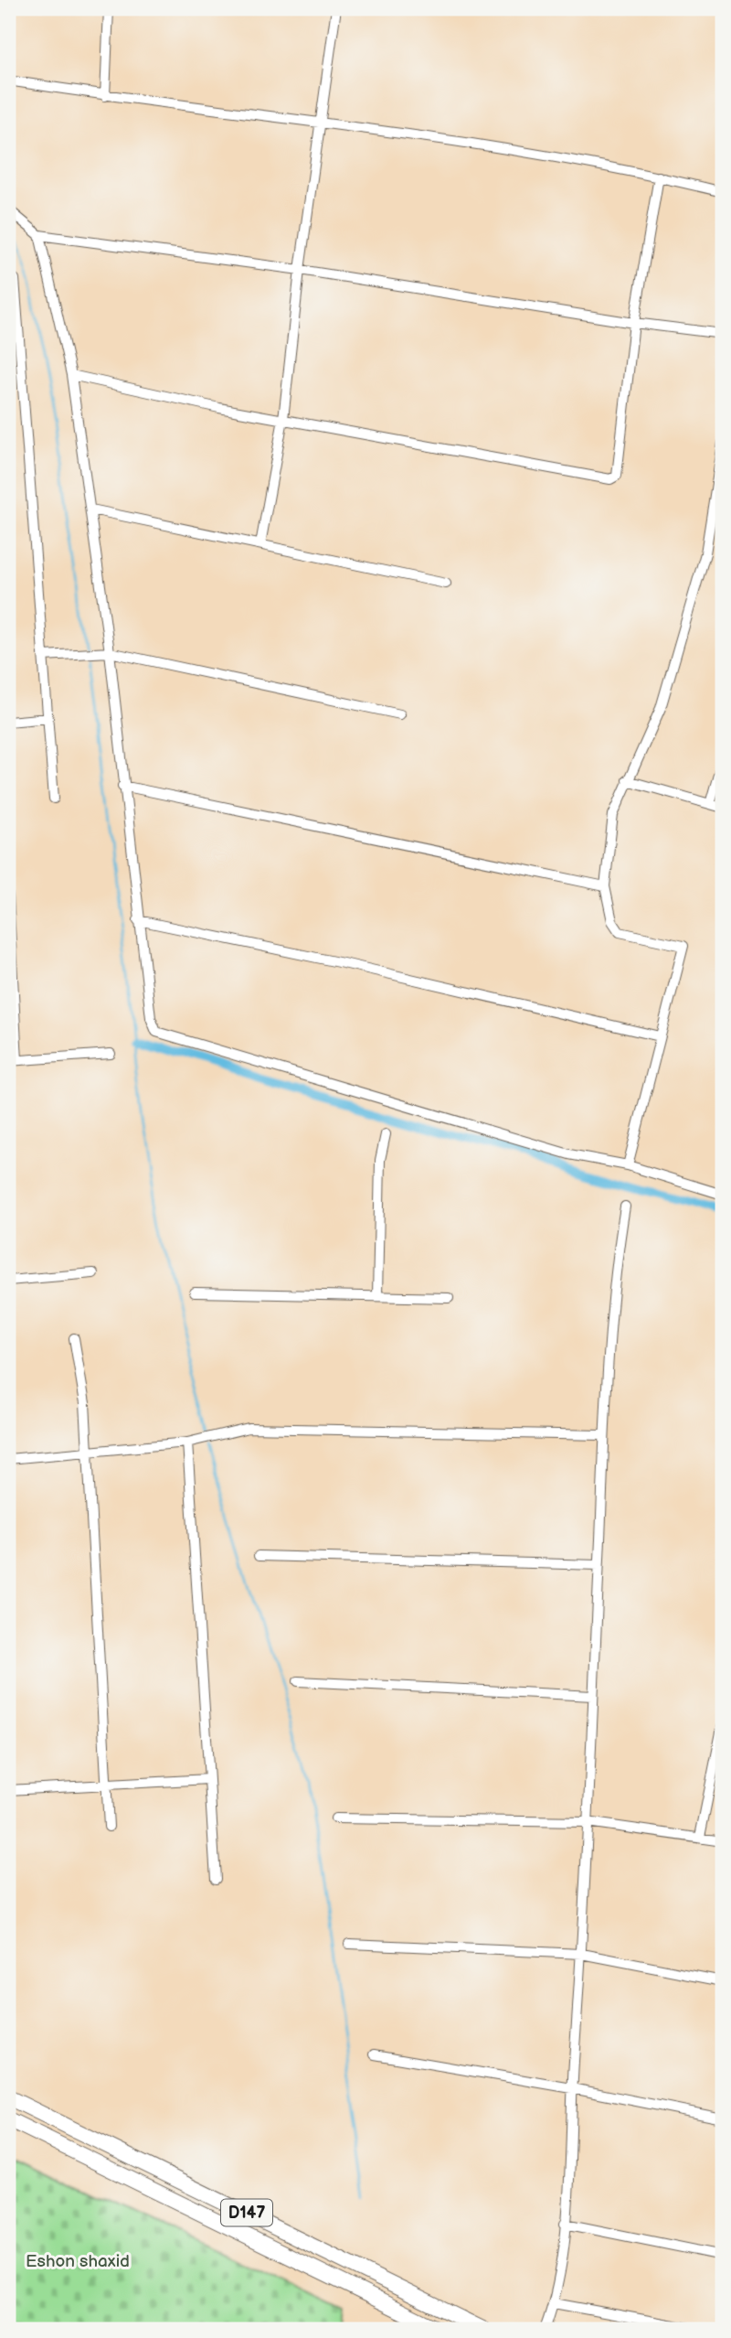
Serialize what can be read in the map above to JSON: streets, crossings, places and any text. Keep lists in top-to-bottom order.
{
  "streets": {
    "main road": ["D147"]
  },
  "parks": ["Eshon shaxid"]
}
